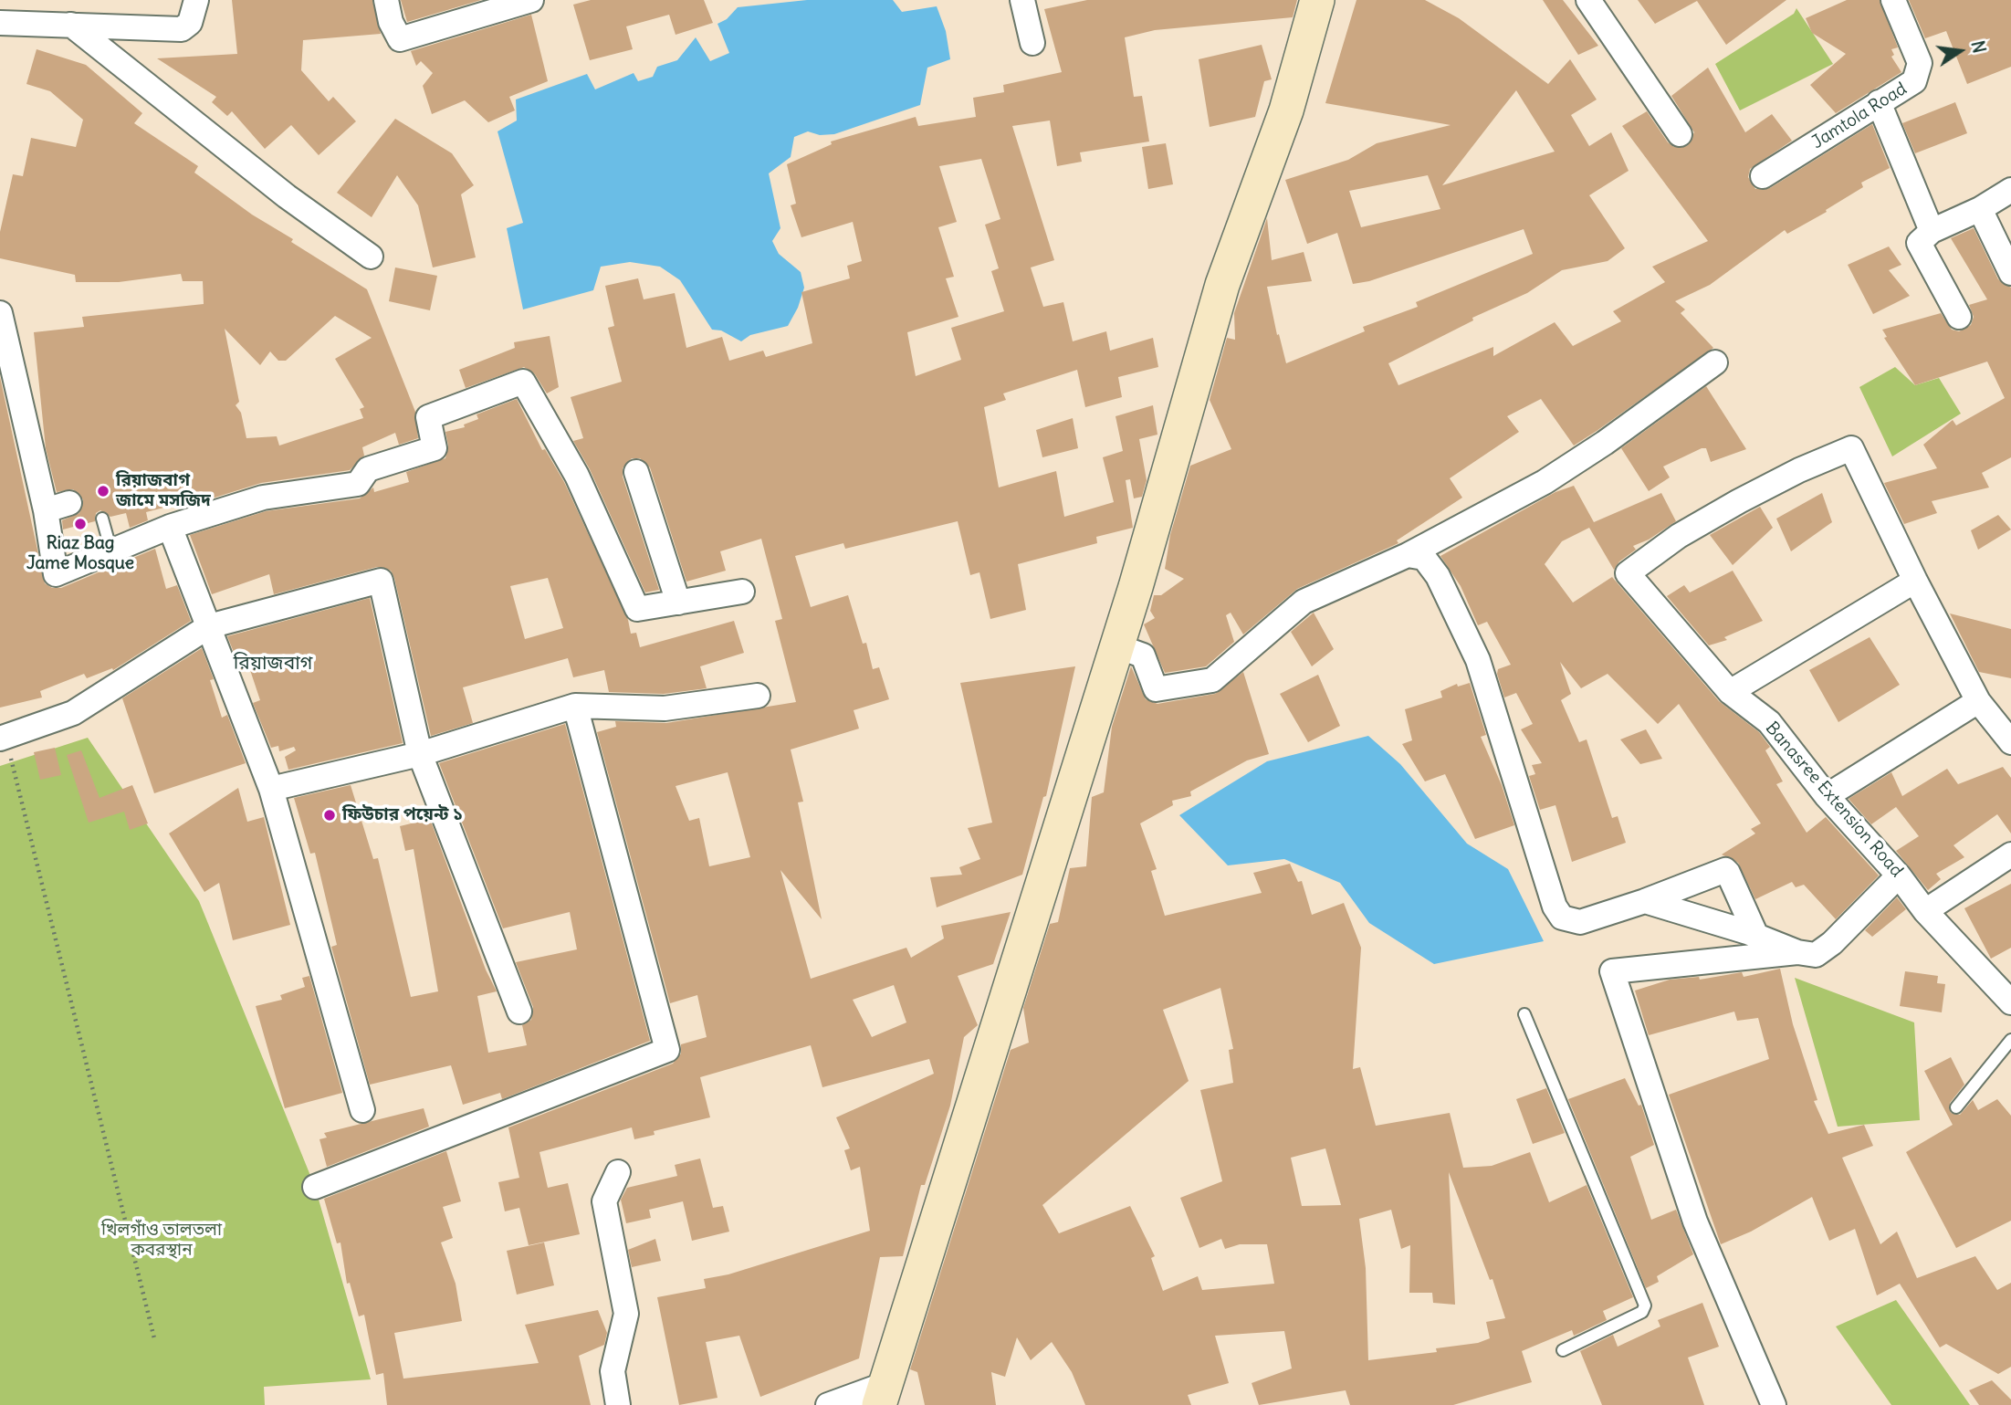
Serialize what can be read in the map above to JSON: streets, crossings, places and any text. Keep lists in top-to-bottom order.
{
  "streets": {
    "street": ["Jamtola Road", "Banasree Extension Road"]
  },
  "districts": ["রিয়াজবাগ"],
  "parks": ["খিলগাঁও তালতলা কবরস্থান"],
  "places": ["রিয়াজবাগ জামে মসজিদ", "Riaz Bag Jame Mosque", "ফিউচার পয়েন্ট ১"],
  "north": "right"
}
